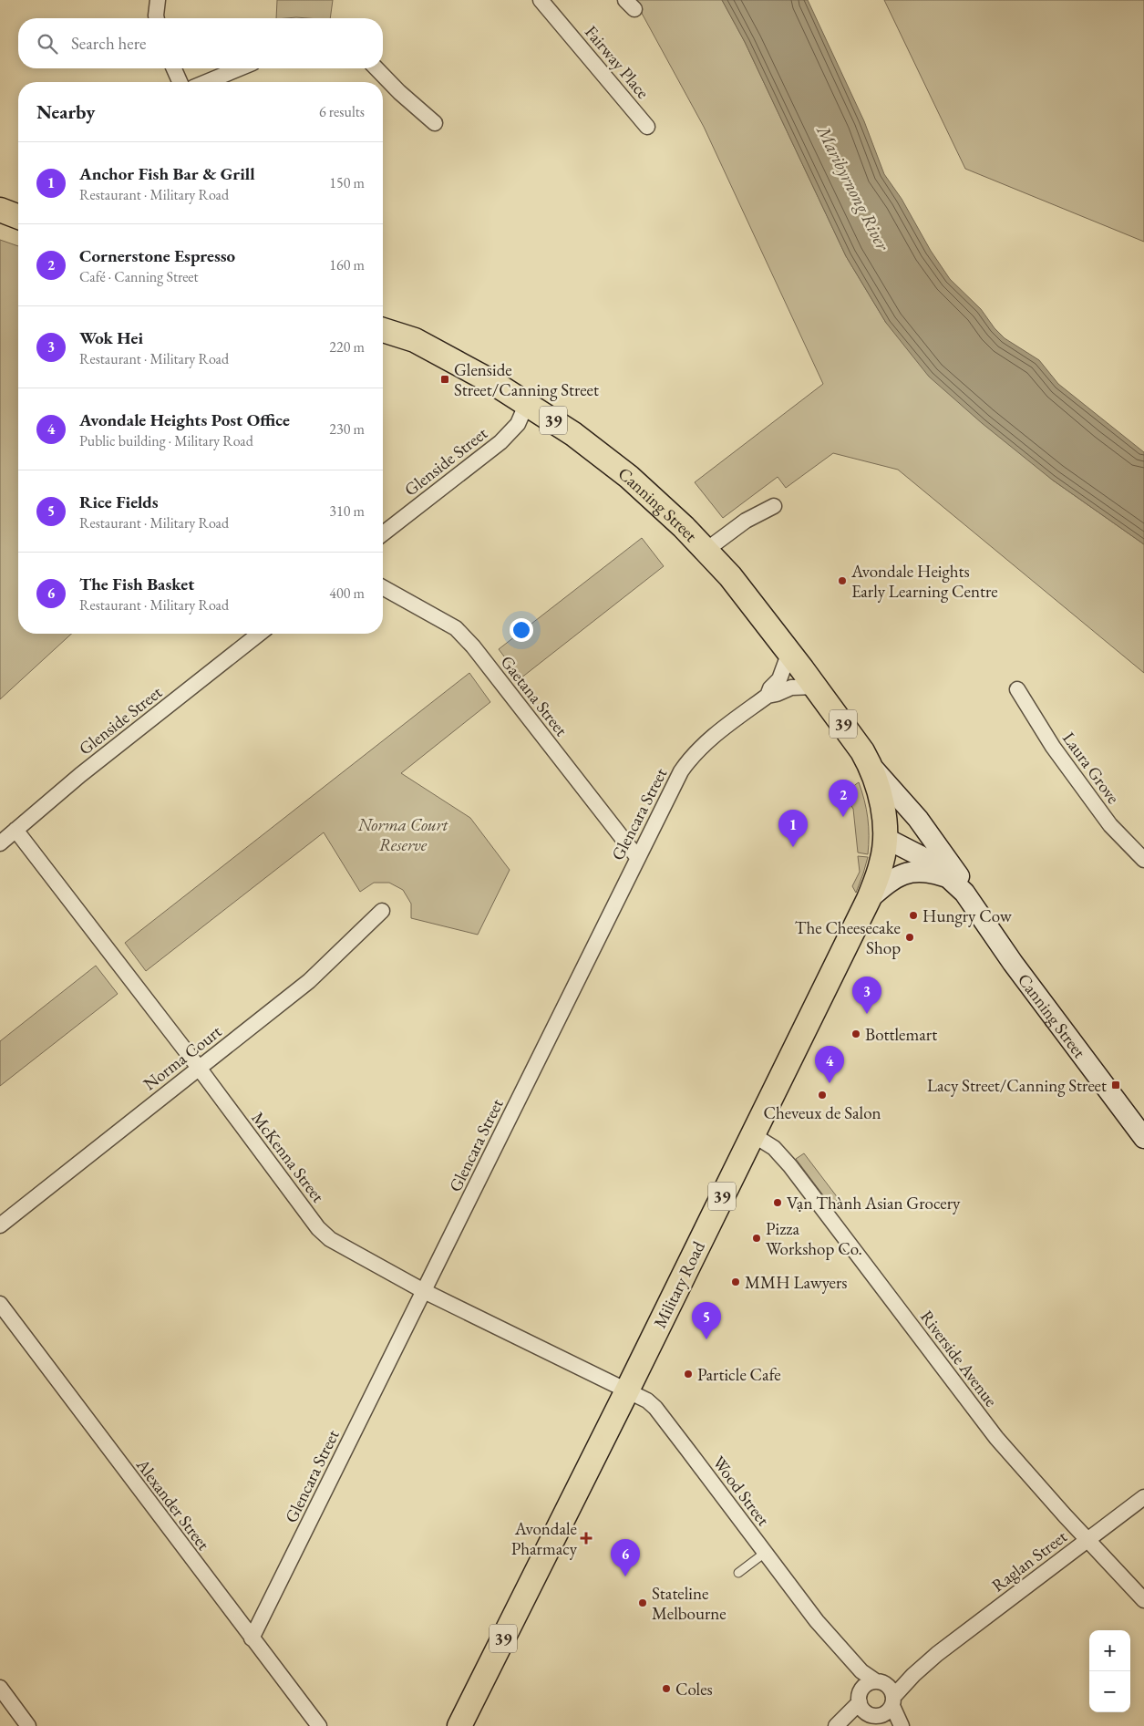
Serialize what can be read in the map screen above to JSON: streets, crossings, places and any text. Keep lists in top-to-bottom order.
{
  "streets": {
    "main road": ["39", "Canning Street", "Military Road"],
    "street": [
      "Fairway Place",
      "Glenside Street",
      "Gaetana Street",
      "Laura Grove",
      "Glencara Street",
      "Norma Court",
      "McKenna Street",
      "Riverside Avenue",
      "Wood Street",
      "Alexander Street",
      "Raglan Street"
    ]
  },
  "crossings": [
    ["Glenside Street", "Canning Street"],
    ["Glenside Street", "McKenna Street"],
    ["Canning Street", "Glencara Street"],
    ["Canning Street", "Military Road"],
    ["Gaetana Street", "Glencara Street"],
    ["Glencara Street", "McKenna Street"],
    ["Glencara Street", "Alexander Street"],
    ["Norma Court", "McKenna Street"],
    ["McKenna Street", "Military Road"],
    ["McKenna Street", "Wood Street"],
    ["Military Road", "Riverside Avenue"],
    ["Military Road", "Wood Street"],
    ["Riverside Avenue", "Raglan Street"],
    ["Wood Street", "Raglan Street"]
  ],
  "water": ["Maribyrnong River"],
  "parks": ["Norma Court Reserve"],
  "places": {
    "transit": ["Glenside Street/Canning Street", "Lacy Street/Canning Street"],
    "other": [
      "Avondale Heights Early Learning Centre",
      "Hungry Cow",
      "The Cheesecake Shop",
      "Bottlemart",
      "Cheveux de Salon",
      "Vạn Thành Asian Grocery",
      "Pizza Workshop Co.",
      "MMH Lawyers",
      "Particle Cafe",
      "Stateline Melbourne",
      "Coles"
    ],
    "health": ["Avondale Pharmacy"]
  },
  "page": {
    "search": "Search here",
    "heading": ["Nearby", "6 results"],
    "list": [
      {
        "mark": "1",
        "name": "Anchor Fish Bar & Grill",
        "note": "Restaurant · Military Road",
        "value": "150 m"
      },
      {
        "mark": "2",
        "name": "Cornerstone Espresso",
        "note": "Café · Canning Street",
        "value": "160 m"
      },
      {
        "mark": "3",
        "name": "Wok Hei",
        "note": "Restaurant · Military Road",
        "value": "220 m"
      },
      {
        "mark": "4",
        "name": "Avondale Heights Post Office",
        "note": "Public building · Military Road",
        "value": "230 m"
      },
      {
        "mark": "5",
        "name": "Rice Fields",
        "note": "Restaurant · Military Road",
        "value": "310 m"
      },
      {
        "mark": "6",
        "name": "The Fish Basket",
        "note": "Restaurant · Military Road",
        "value": "400 m"
      }
    ],
    "pins": [
      "2",
      "1",
      "3",
      "4",
      "5",
      "6"
    ],
    "map_buttons": ["+", "−"]
  }
}
